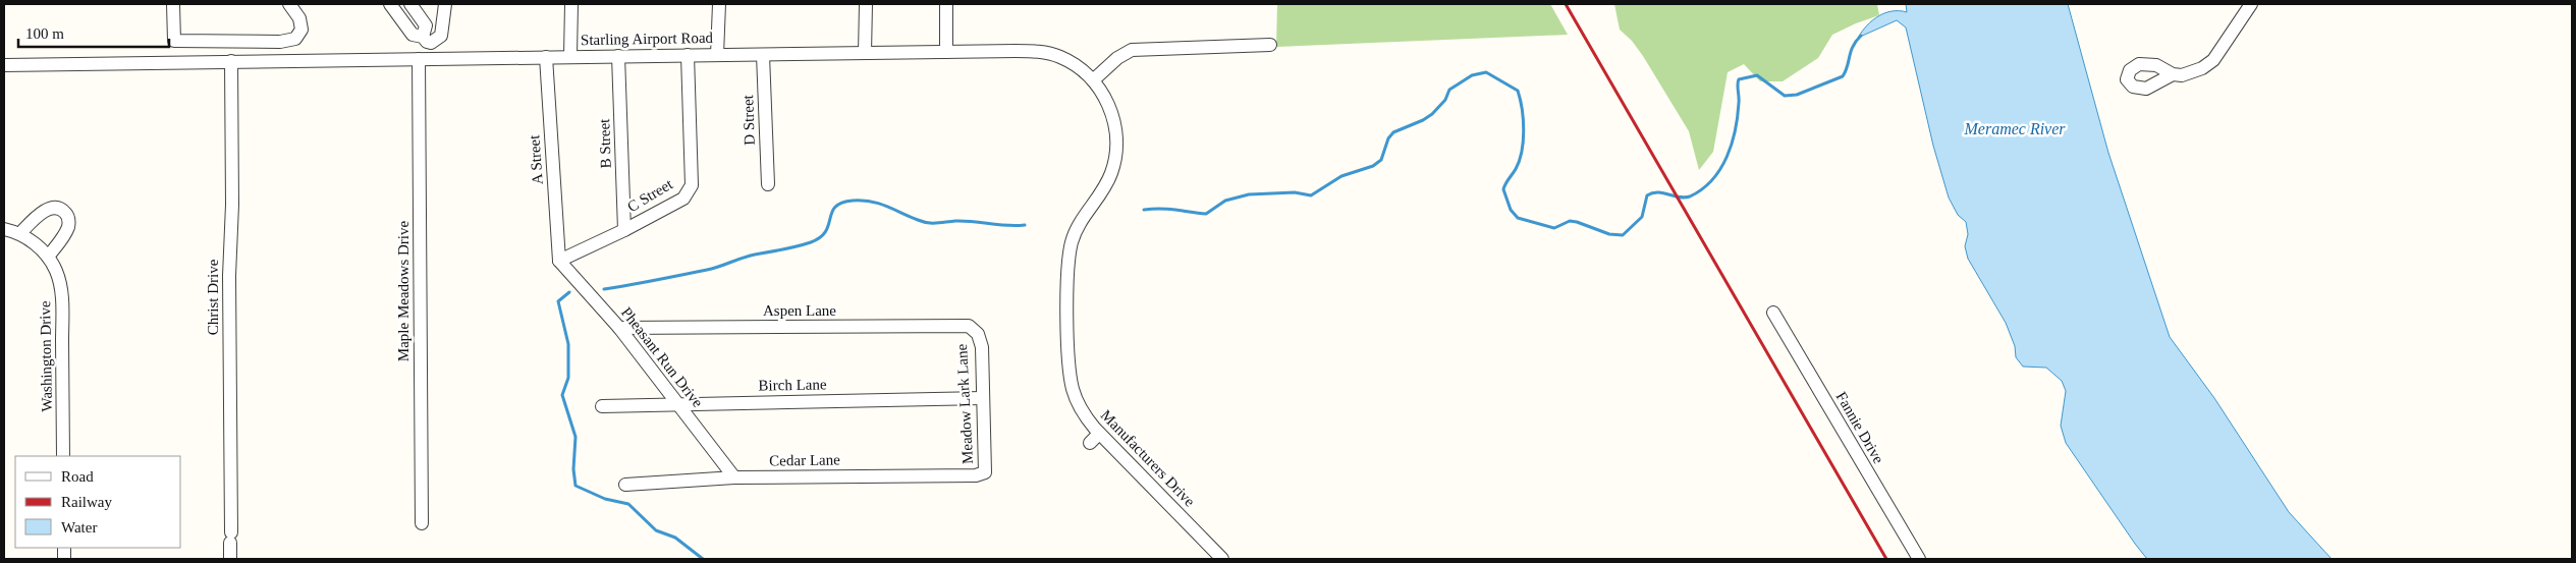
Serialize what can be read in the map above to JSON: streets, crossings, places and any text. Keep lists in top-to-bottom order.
{
  "streets": {
    "street": [
      "Starling Airport Road",
      "D Street",
      "B Street",
      "A Street",
      "C Street",
      "Maple Meadows Drive",
      "Christ Drive",
      "Aspen Lane",
      "Washington Drive",
      "Pheasant Run Drive",
      "Birch Lane",
      "Meadow Lark Lane",
      "Fannie Drive",
      "Manufacturers Drive",
      "Cedar Lane"
    ]
  },
  "crossings": [
    ["Starling Airport Road", "D Street"],
    ["Starling Airport Road", "B Street"],
    ["Starling Airport Road", "A Street"],
    ["Starling Airport Road", "C Street"],
    ["Starling Airport Road", "Maple Meadows Drive"],
    ["Starling Airport Road", "Christ Drive"],
    ["Starling Airport Road", "Manufacturers Drive"],
    ["B Street", "C Street"],
    ["A Street", "C Street"],
    ["A Street", "Pheasant Run Drive"],
    ["C Street", "Pheasant Run Drive"],
    ["Aspen Lane", "Pheasant Run Drive"],
    ["Aspen Lane", "Meadow Lark Lane"],
    ["Pheasant Run Drive", "Birch Lane"],
    ["Pheasant Run Drive", "Cedar Lane"],
    ["Birch Lane", "Meadow Lark Lane"],
    ["Meadow Lark Lane", "Cedar Lane"]
  ],
  "water": ["Meramec River"],
  "legend": ["Road", "Railway", "Water"],
  "scale_bar": "100 m"
}
